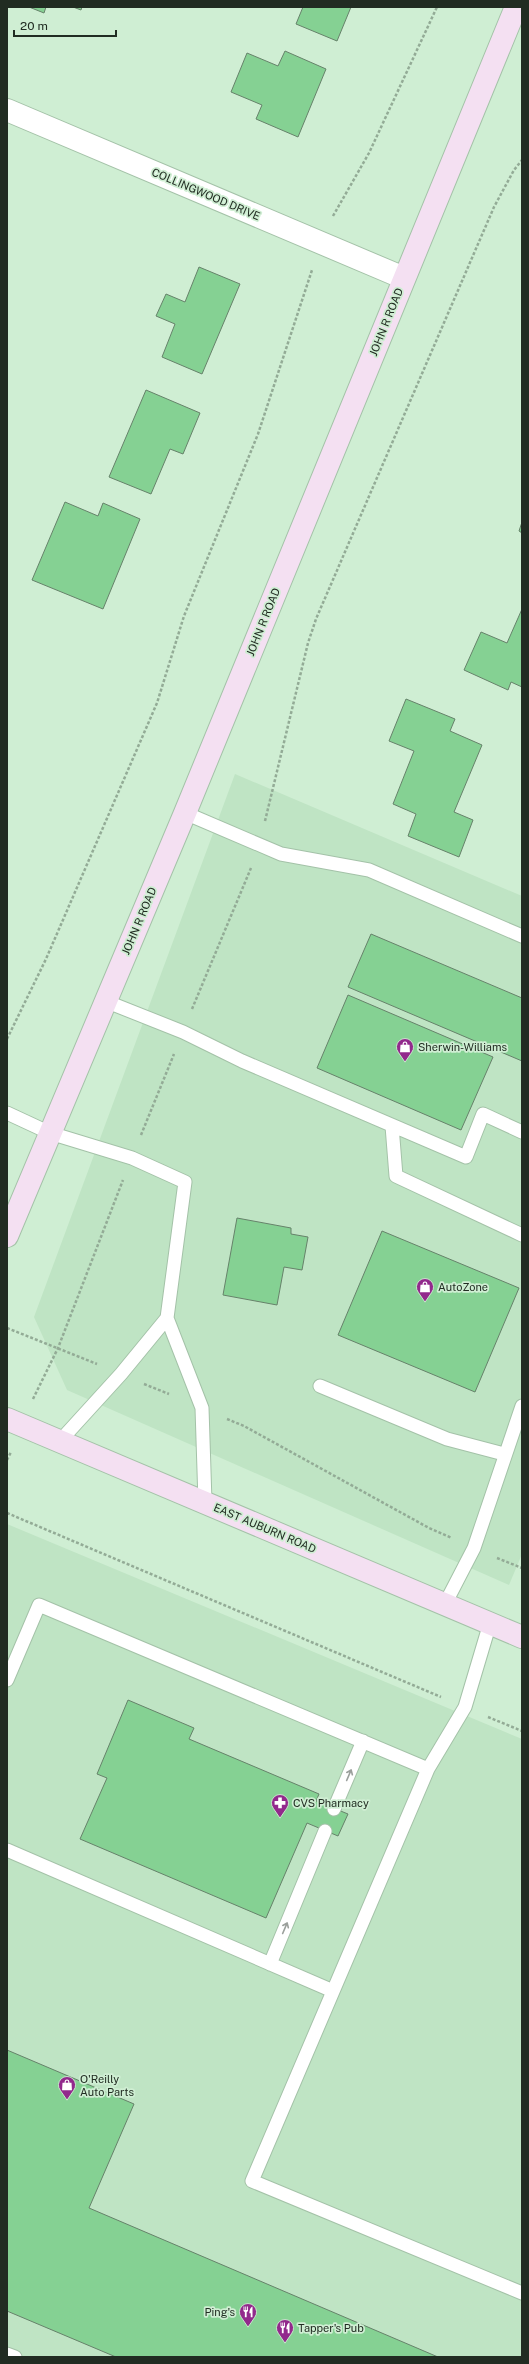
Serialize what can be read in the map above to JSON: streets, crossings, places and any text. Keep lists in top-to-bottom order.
{
  "streets": {
    "main road": ["JOHN R ROAD", "EAST AUBURN ROAD"],
    "street": ["COLLINGWOOD DRIVE"]
  },
  "crossings": [
    ["COLLINGWOOD DRIVE", "JOHN R ROAD"]
  ],
  "places": {
    "shop": ["Sherwin-Williams", "AutoZone", "O'Reilly Auto Parts"],
    "pharmacy": ["CVS Pharmacy"],
    "restaurant": ["Ping's", "Tapper's Pub"]
  },
  "scale_bar": "20 m"
}
